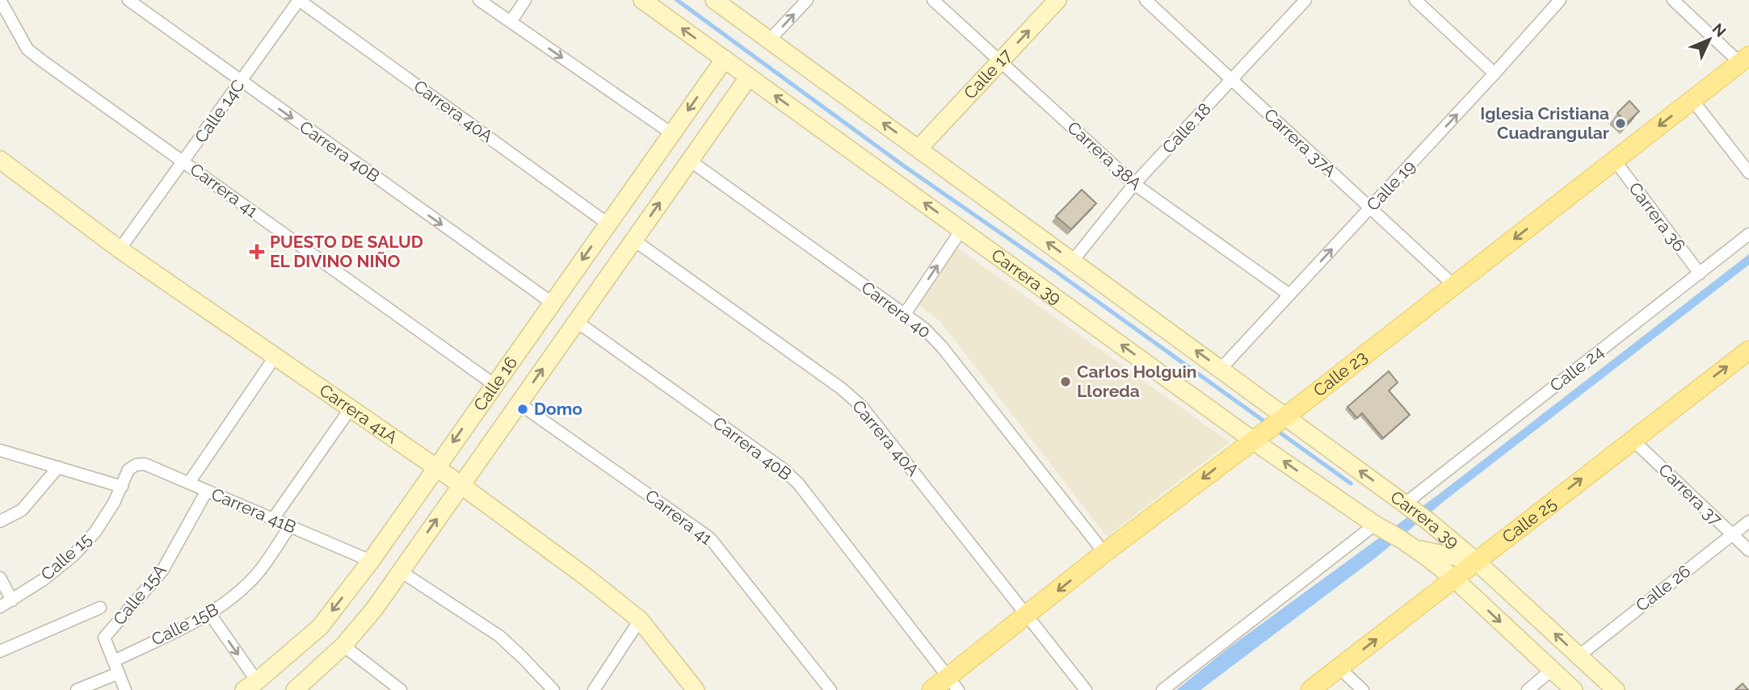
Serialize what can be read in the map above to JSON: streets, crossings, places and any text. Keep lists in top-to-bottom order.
{
  "streets": {
    "main road": ["Calle 23", "Calle 25"],
    "street": [
      "Calle 17",
      "Calle 14C",
      "Carrera 40A",
      "Calle 18",
      "Carrera 37A",
      "Carrera 40B",
      "Carrera 38A",
      "Calle 19",
      "Carrera 41",
      "Carrera 36",
      "Carrera 39",
      "Carrera 40",
      "Calle 24",
      "Calle 16",
      "Carrera 41A",
      "Carrera 37",
      "Carrera 41B",
      "Calle 15",
      "Calle 26",
      "Calle 15A",
      "Calle 15B"
    ]
  },
  "crossings": [
    ["Calle 17", "Carrera 38A"],
    ["Calle 17", "Carrera 39"],
    ["Calle 14C", "Carrera 40A"],
    ["Calle 14C", "Carrera 40B"],
    ["Calle 14C", "Carrera 41"],
    ["Calle 14C", "Carrera 41A"],
    ["Carrera 40A", "Calle 23"],
    ["Carrera 40A", "Calle 16"],
    ["Calle 18", "Carrera 37A"],
    ["Calle 18", "Carrera 38A"],
    ["Calle 18", "Carrera 39"],
    ["Carrera 37A", "Calle 19"],
    ["Carrera 37A", "Calle 23"],
    ["Carrera 40B", "Calle 23"],
    ["Carrera 40B", "Calle 16"],
    ["Carrera 38A", "Calle 19"],
    ["Calle 19", "Carrera 39"],
    ["Carrera 41", "Calle 16"],
    ["Carrera 36", "Calle 24"],
    ["Carrera 36", "Calle 23"],
    ["Carrera 39", "Calle 24"],
    ["Carrera 39", "Calle 23"],
    ["Carrera 39", "Calle 16"],
    ["Carrera 39", "Calle 25"],
    ["Carrera 39", "Calle 26"],
    ["Carrera 40", "Calle 23"],
    ["Carrera 40", "Calle 16"],
    ["Calle 16", "Carrera 41A"],
    ["Calle 16", "Carrera 41B"],
    ["Carrera 37", "Calle 25"],
    ["Carrera 37", "Calle 26"],
    ["Carrera 41B", "Calle 15"],
    ["Carrera 41B", "Calle 15A"],
    ["Carrera 41B", "Calle 15B"],
    ["Calle 15A", "Calle 15B"]
  ],
  "one_way": [
    "Calle 17",
    "Carrera 40B",
    "Calle 19",
    "Carrera 39",
    "Calle 23",
    "Calle 25"
  ],
  "places": {
    "other": ["Iglesia Cristiana Cuadrangular", "Carlos Holguin Lloreda", "Domo"],
    "health": ["PUESTO DE SALUD EL DIVINO NIÑO"]
  },
  "north": "top right"
}
